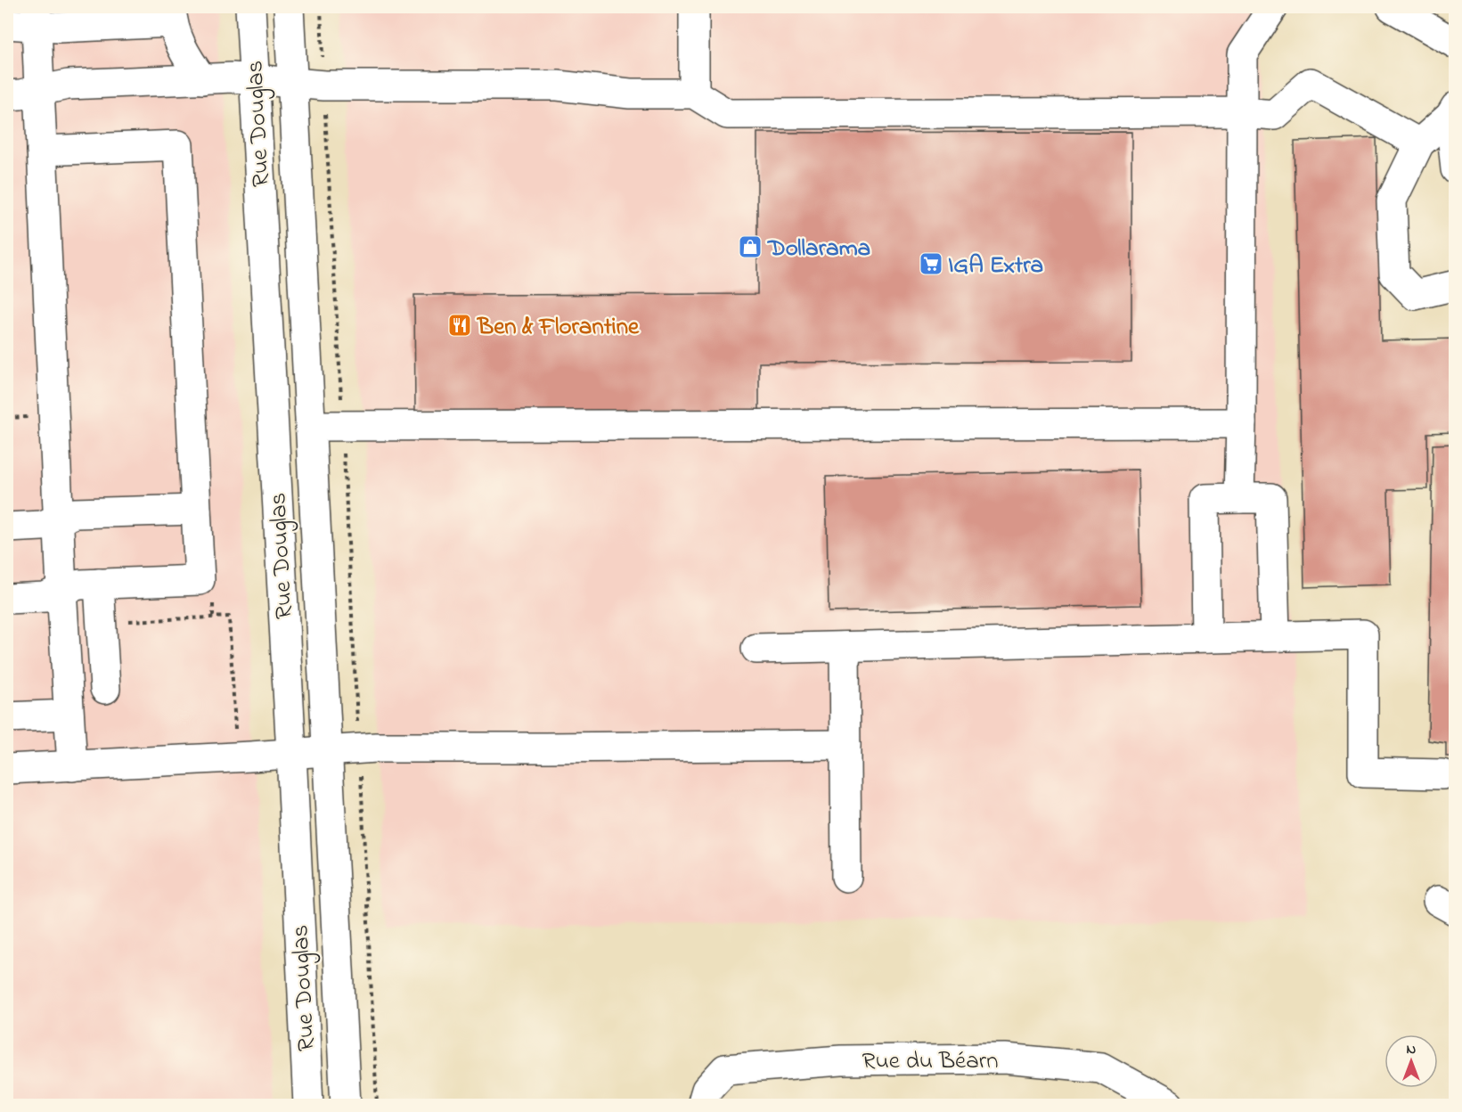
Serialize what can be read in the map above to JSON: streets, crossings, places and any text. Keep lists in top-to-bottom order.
{
  "streets": {
    "street": ["Rue Douglas", "Rue du Béarn"]
  },
  "places": {
    "shop": ["Dollarama"],
    "supermarket": ["IGA Extra"],
    "restaurant": ["Ben & Florantine"]
  },
  "north": "top"
}
